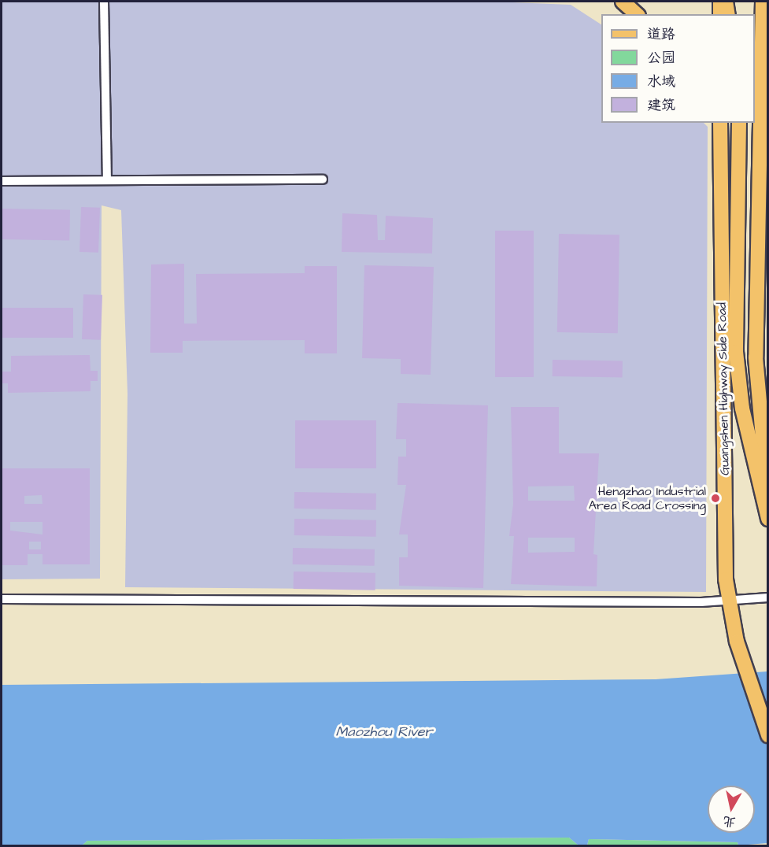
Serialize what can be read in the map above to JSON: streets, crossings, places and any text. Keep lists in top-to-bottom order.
{
  "streets": {
    "main road": ["Guangshen Highway Side Road"]
  },
  "water": ["Maozhou River"],
  "places": ["Hengzhao Industrial Area Road Crossing"],
  "legend": [
    "道路",
    "公园",
    "水域",
    "建筑"
  ],
  "north": "bottom"
}
